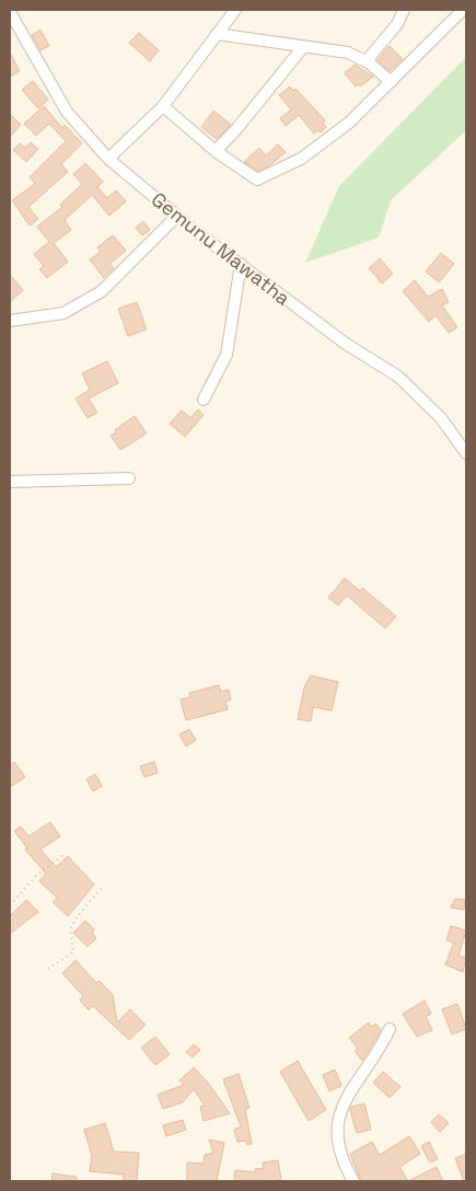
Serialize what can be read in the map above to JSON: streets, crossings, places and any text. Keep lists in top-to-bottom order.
{
  "streets": {
    "street": ["Gemunu Mawatha"]
  }
}
